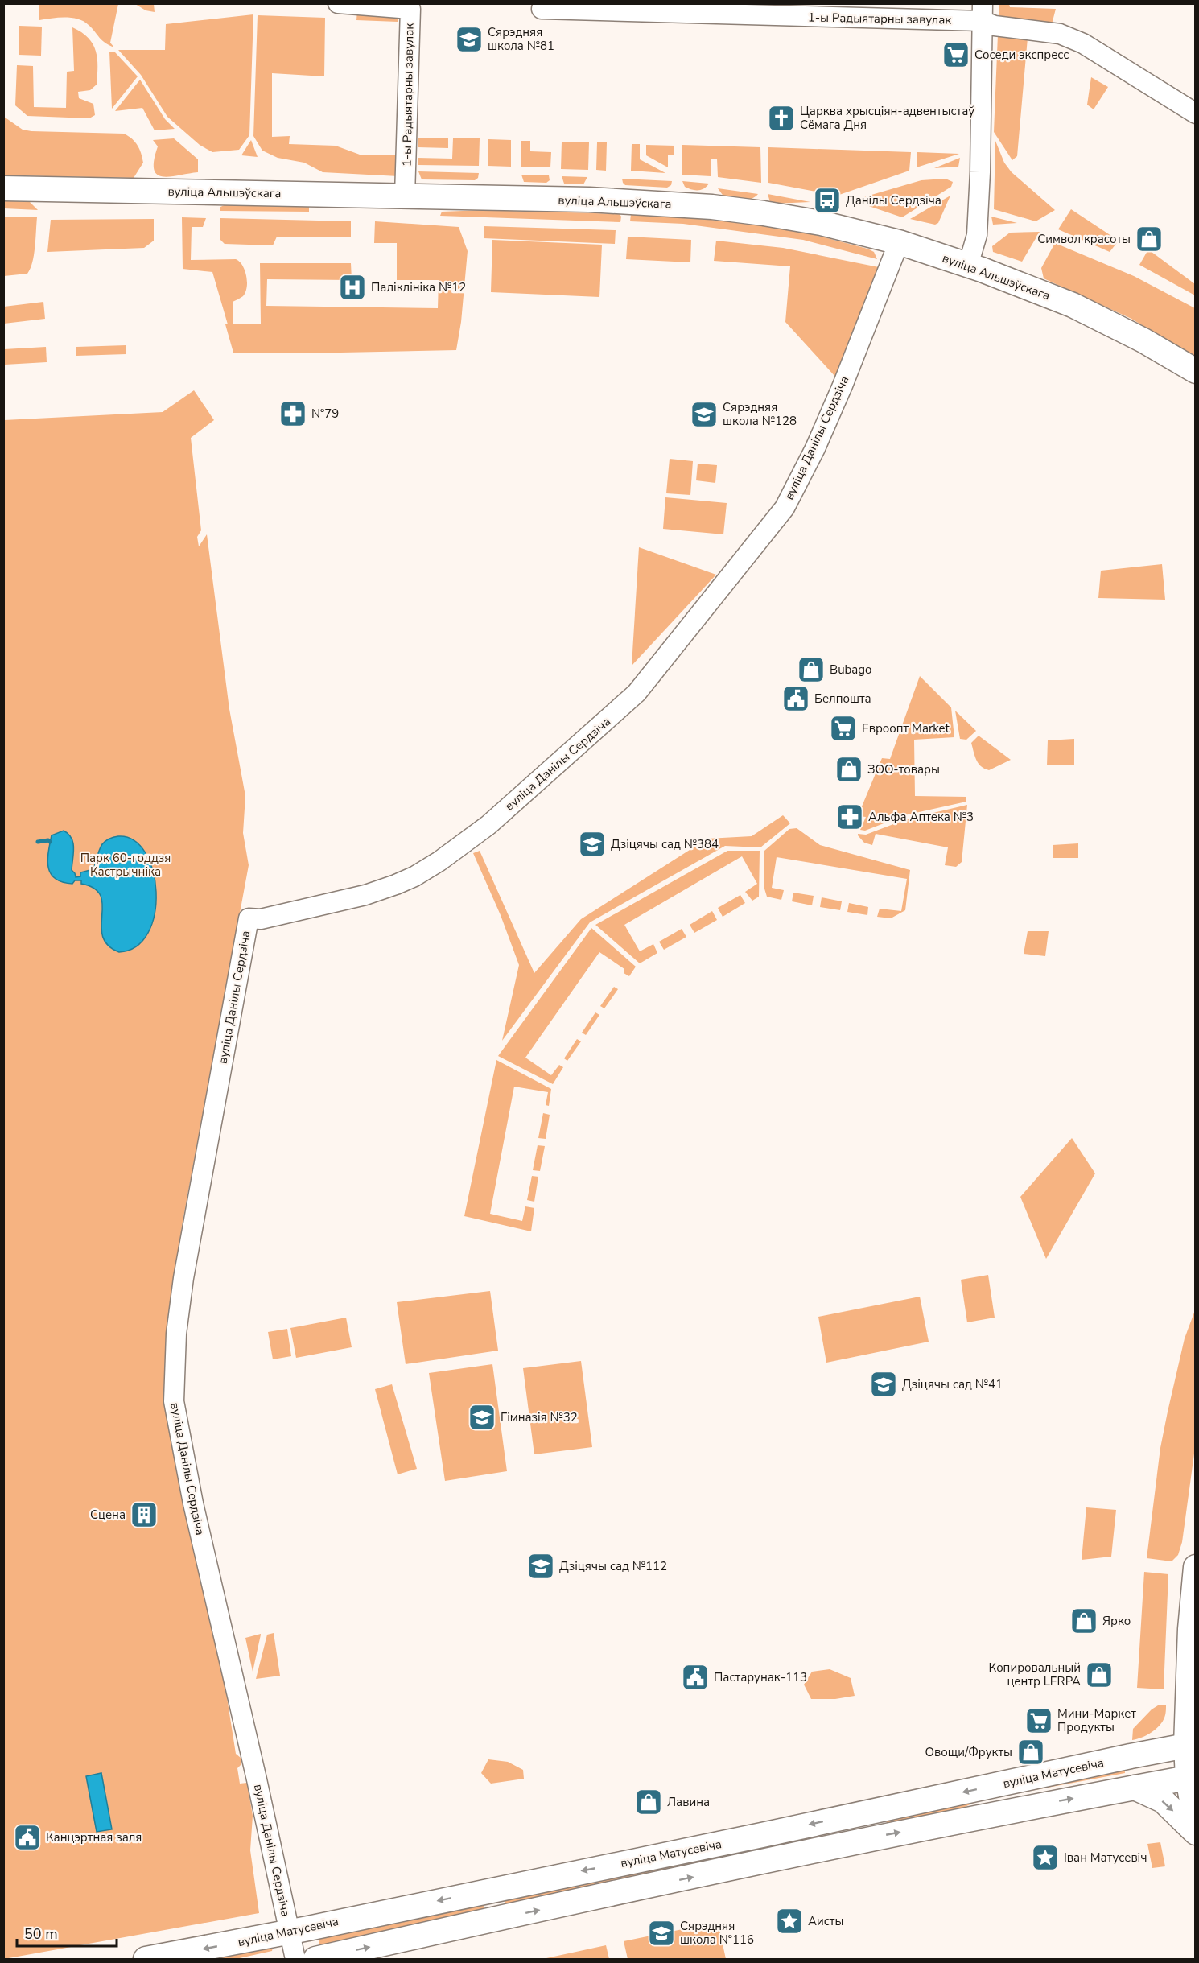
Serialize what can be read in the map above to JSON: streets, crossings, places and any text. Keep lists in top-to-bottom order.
{
  "streets": {
    "main road": ["вуліца Альшэўскага", "вуліца Матусевіча"],
    "street": ["1-ы Радыятарны завулак", "вуліца Данілы Сердзіча"]
  },
  "crossings": [
    ["1-ы Радыятарны завулак", "вуліца Альшэўскага"],
    ["вуліца Альшэўскага", "вуліца Данілы Сердзіча"],
    ["вуліца Данілы Сердзіча", "вуліца Матусевіча"]
  ],
  "parks": ["Парк 60-годдзя Кастрычніка"],
  "places": {
    "school or university": [
      "Сярэдняя школа №81",
      "Сярэдняя школа №128",
      "Дзіцячы сад №384",
      "Дзіцячы сад №41",
      "Гімназія №32",
      "Дзіцячы сад №112",
      "Сярэдняя школа №116"
    ],
    "supermarket": ["Соседи экспресс", "Евроопт Market", "Мини-Маркет Продукты"],
    "church": ["Царква хрысціян-адвентыстаў Сёмага Дня"],
    "bus stop": ["Данілы Сердзіча"],
    "shop": [
      "Символ красоты",
      "Bubago",
      "ЗОО-товары",
      "Ярко",
      "Копировальный центр LERPA",
      "Овощи/Фрукты",
      "Лавина"
    ],
    "hospital": ["Паліклініка №12"],
    "pharmacy": ["№79", "Альфа Аптека №3"],
    "public building": ["Белпошта", "Пастарунак-113", "Канцэртная заля"],
    "building": ["Сцена"],
    "place": ["Іван Матусевіч", "Аисты"]
  },
  "scale_bar": "50 m"
}
